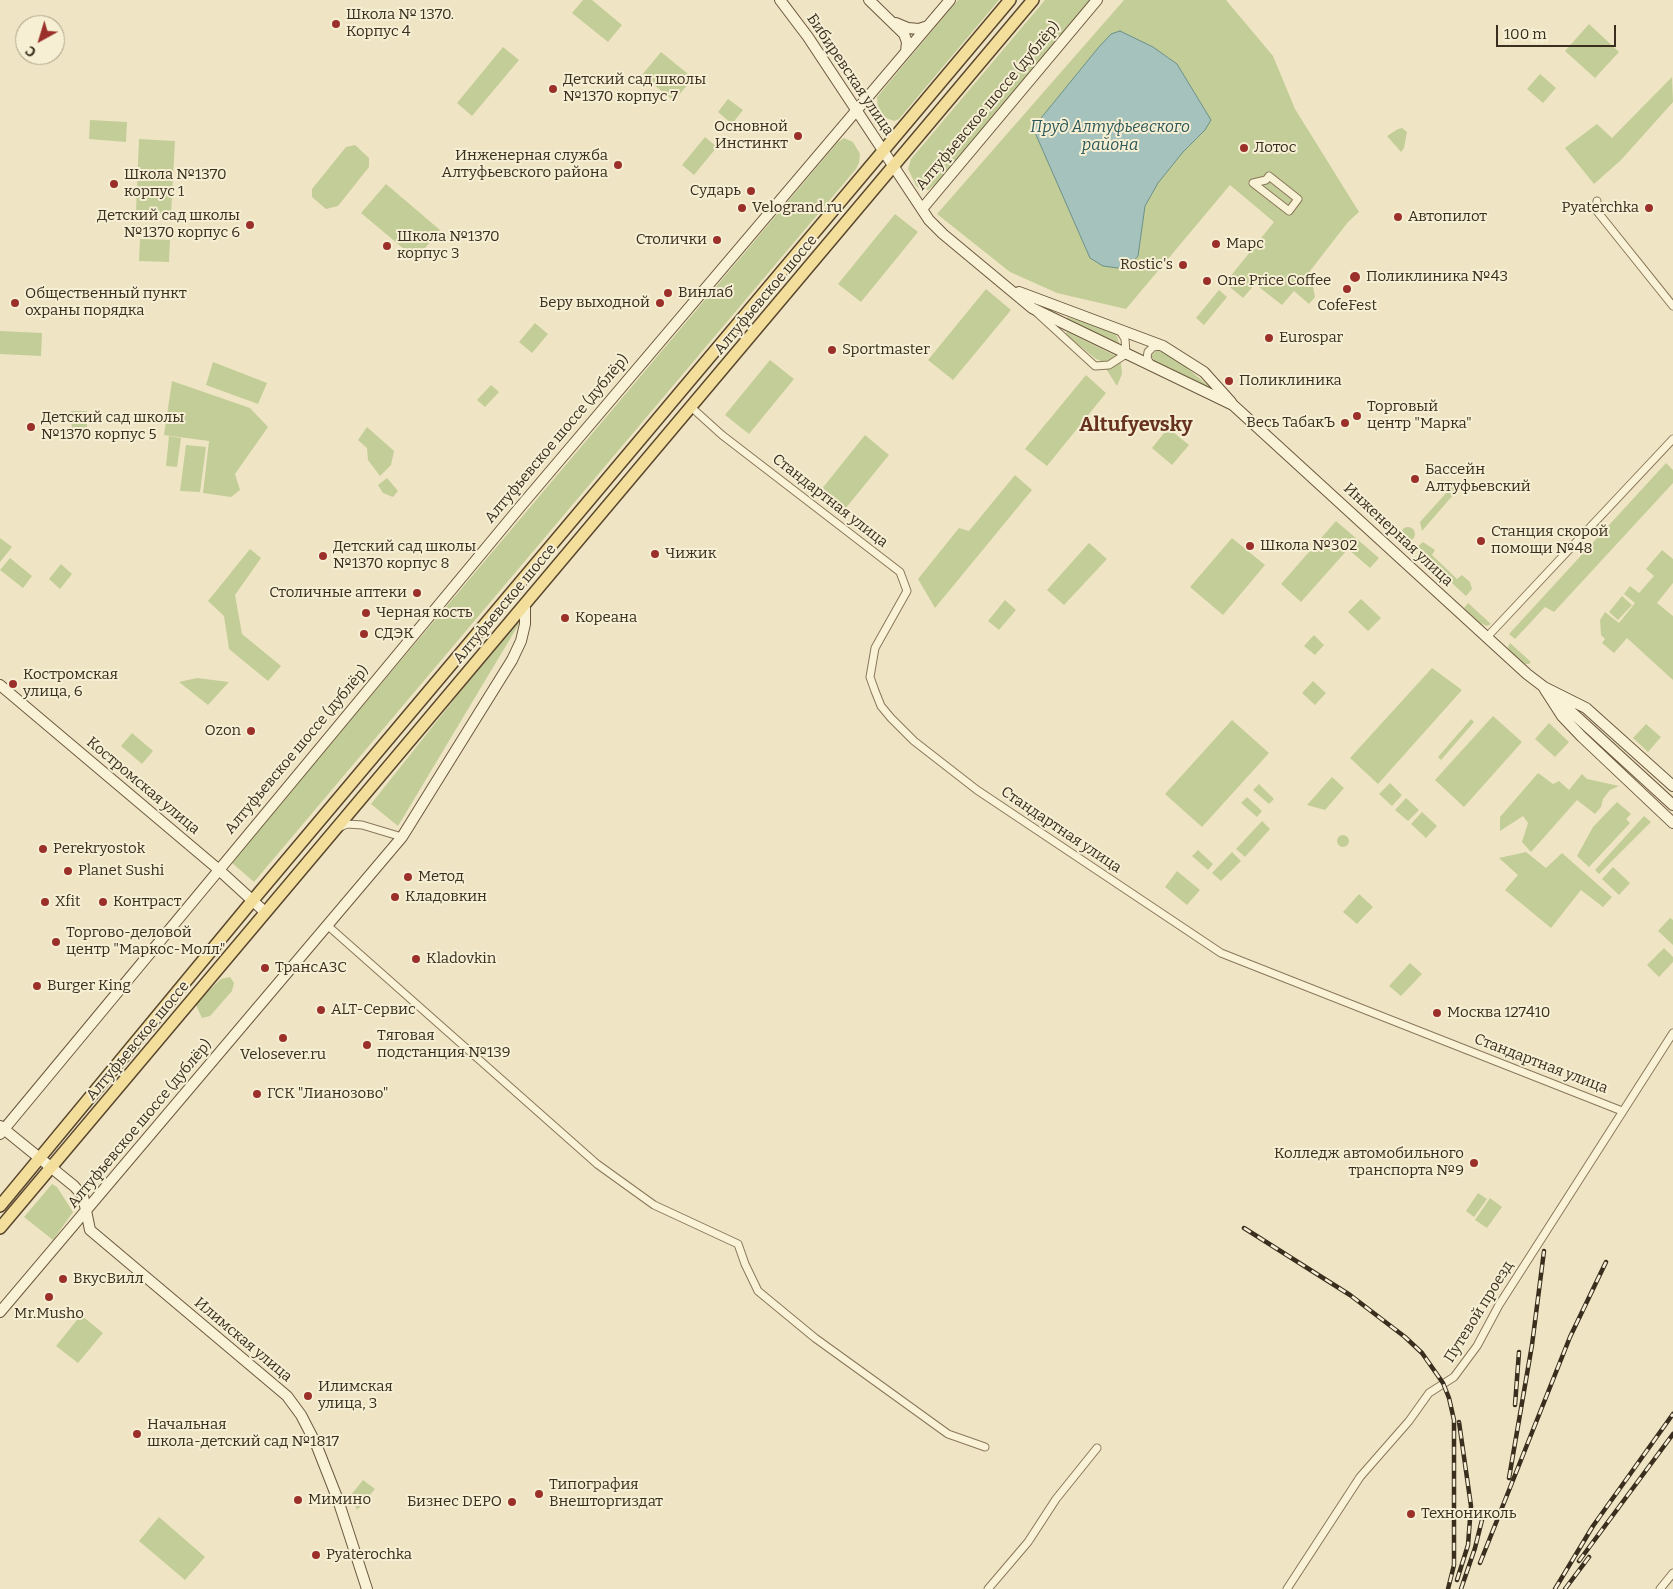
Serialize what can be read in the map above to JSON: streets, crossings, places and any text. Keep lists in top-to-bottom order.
{
  "streets": {
    "main road": [
      "Бибиревская улица",
      "Алтуфьевское шоссе (дублёр)",
      "Алтуфьевское шоссе",
      "Инженерная улица",
      "Костромская улица",
      "Илимская улица"
    ],
    "street": ["Стандартная улица", "Путевой проезд"]
  },
  "crossings": [
    ["Бибиревская улица", "Алтуфьевское шоссе (дублёр)"],
    ["Бибиревская улица", "Алтуфьевское шоссе"],
    ["Бибиревская улица", "Инженерная улица"],
    ["Алтуфьевское шоссе (дублёр)", "Алтуфьевское шоссе"],
    ["Алтуфьевское шоссе (дублёр)", "Инженерная улица"],
    ["Алтуфьевское шоссе (дублёр)", "Костромская улица"],
    ["Алтуфьевское шоссе", "Стандартная улица"],
    ["Алтуфьевское шоссе", "Инженерная улица"],
    ["Алтуфьевское шоссе", "Костромская улица"],
    ["Стандартная улица", "Путевой проезд"]
  ],
  "districts": ["Altufyevsky"],
  "water": ["Пруд Алтуфьевского района"],
  "places": [
    "Школа № 1370. Корпус 4",
    "Детский сад школы №1370 корпус 7",
    "Основной Инстинкт",
    "Лотос",
    "Инженерная служба Алтуфьевского района",
    "Школа №1370 корпус 1",
    "Сударь",
    "Velogrand.ru",
    "Pyaterchka",
    "Автопилот",
    "Детский сад школы №1370 корпус 6",
    "Столички",
    "Марс",
    "Школа №1370 корпус 3",
    "Rostic's",
    "Поликлиника №43",
    "One Price Coffee",
    "CofeFest",
    "Винлаб",
    "Общественный пункт охраны порядка",
    "Беру выходной",
    "Eurospar",
    "Sportmaster",
    "Поликлиника",
    "Торговый центр \"Марка\"",
    "Весь ТабакЪ",
    "Детский сад школы №1370 корпус 5",
    "Бассейн Алтуфьевский",
    "Станция скорой помощи №48",
    "Школа №302",
    "Чижик",
    "Детский сад школы №1370 корпус 8",
    "Столичные аптеки",
    "Черная кость",
    "Кореана",
    "СДЭК",
    "Костромская улица, 6",
    "Ozon",
    "Perekryostok",
    "Planet Sushi",
    "Метод",
    "Кладовкин",
    "Xfit",
    "Контраст",
    "Торгово-деловой центр \"Маркос-Молл\"",
    "Kladovkin",
    "ТрансАЗС",
    "Burger King",
    "ALT-Сервис",
    "Москва 127410",
    "Velosever.ru",
    "Тяговая подстанция №139",
    "ГСК \"Лианозово\"",
    "Колледж автомобильного транспорта №9",
    "ВкусВилл",
    "Mr.Musho",
    "Илимская улица, 3",
    "Начальная школа-детский сад №1817",
    "Типография Внешторгиздат",
    "Мимино",
    "Бизнес DEPO",
    "Технониколь",
    "Pyaterochka"
  ],
  "scale_bar": "100 m",
  "north": "bottom left"
}
